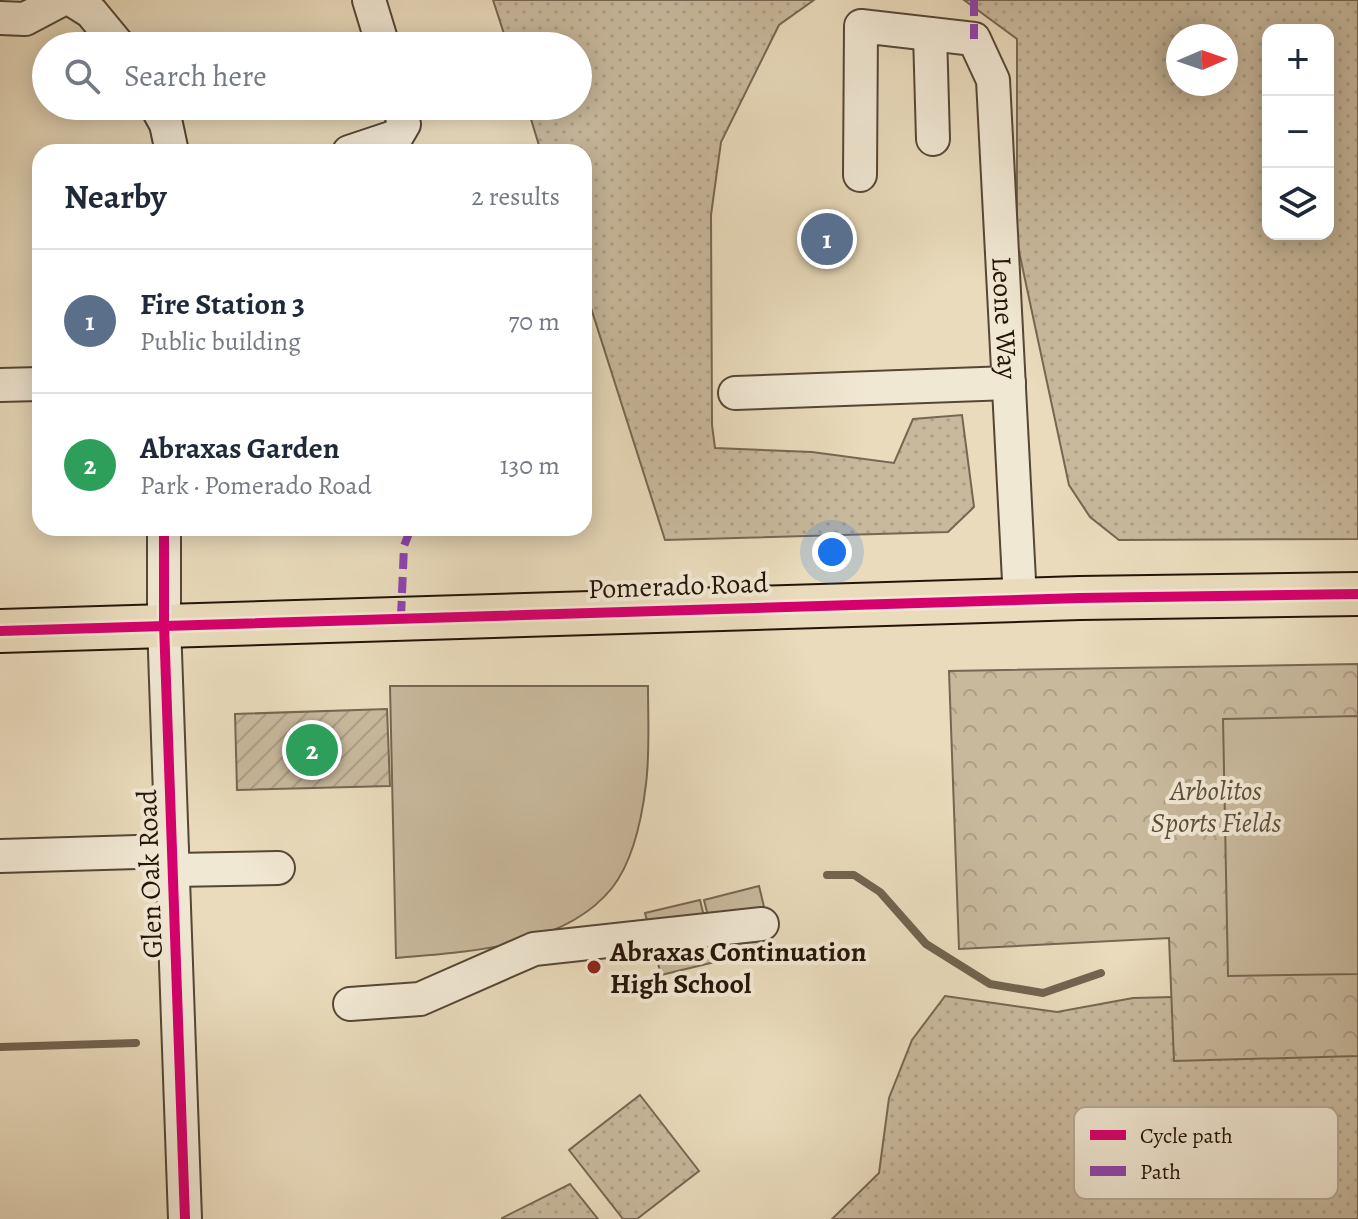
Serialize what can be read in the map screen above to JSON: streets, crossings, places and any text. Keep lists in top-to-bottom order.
{
  "streets": {
    "main road": ["Pomerado Road"],
    "street": ["Leone Way", "Glen Oak Road"]
  },
  "crossings": [
    ["Leone Way", "Pomerado Road"],
    ["Pomerado Road", "Glen Oak Road"]
  ],
  "parks": ["Arbolitos Sports Fields"],
  "places": ["Abraxas Continuation High School"],
  "legend": ["Cycle path", "Path"],
  "north": "right",
  "page": {
    "map_buttons": ["+", "−"],
    "search": "Search here",
    "heading": ["Nearby", "2 results"],
    "pins": ["1", "2"],
    "list": [
      {
        "mark": "1",
        "name": "Fire Station 3",
        "note": "Public building",
        "value": "70 m"
      },
      {
        "mark": "2",
        "name": "Abraxas Garden",
        "note": "Park · Pomerado Road",
        "value": "130 m"
      }
    ]
  }
}
